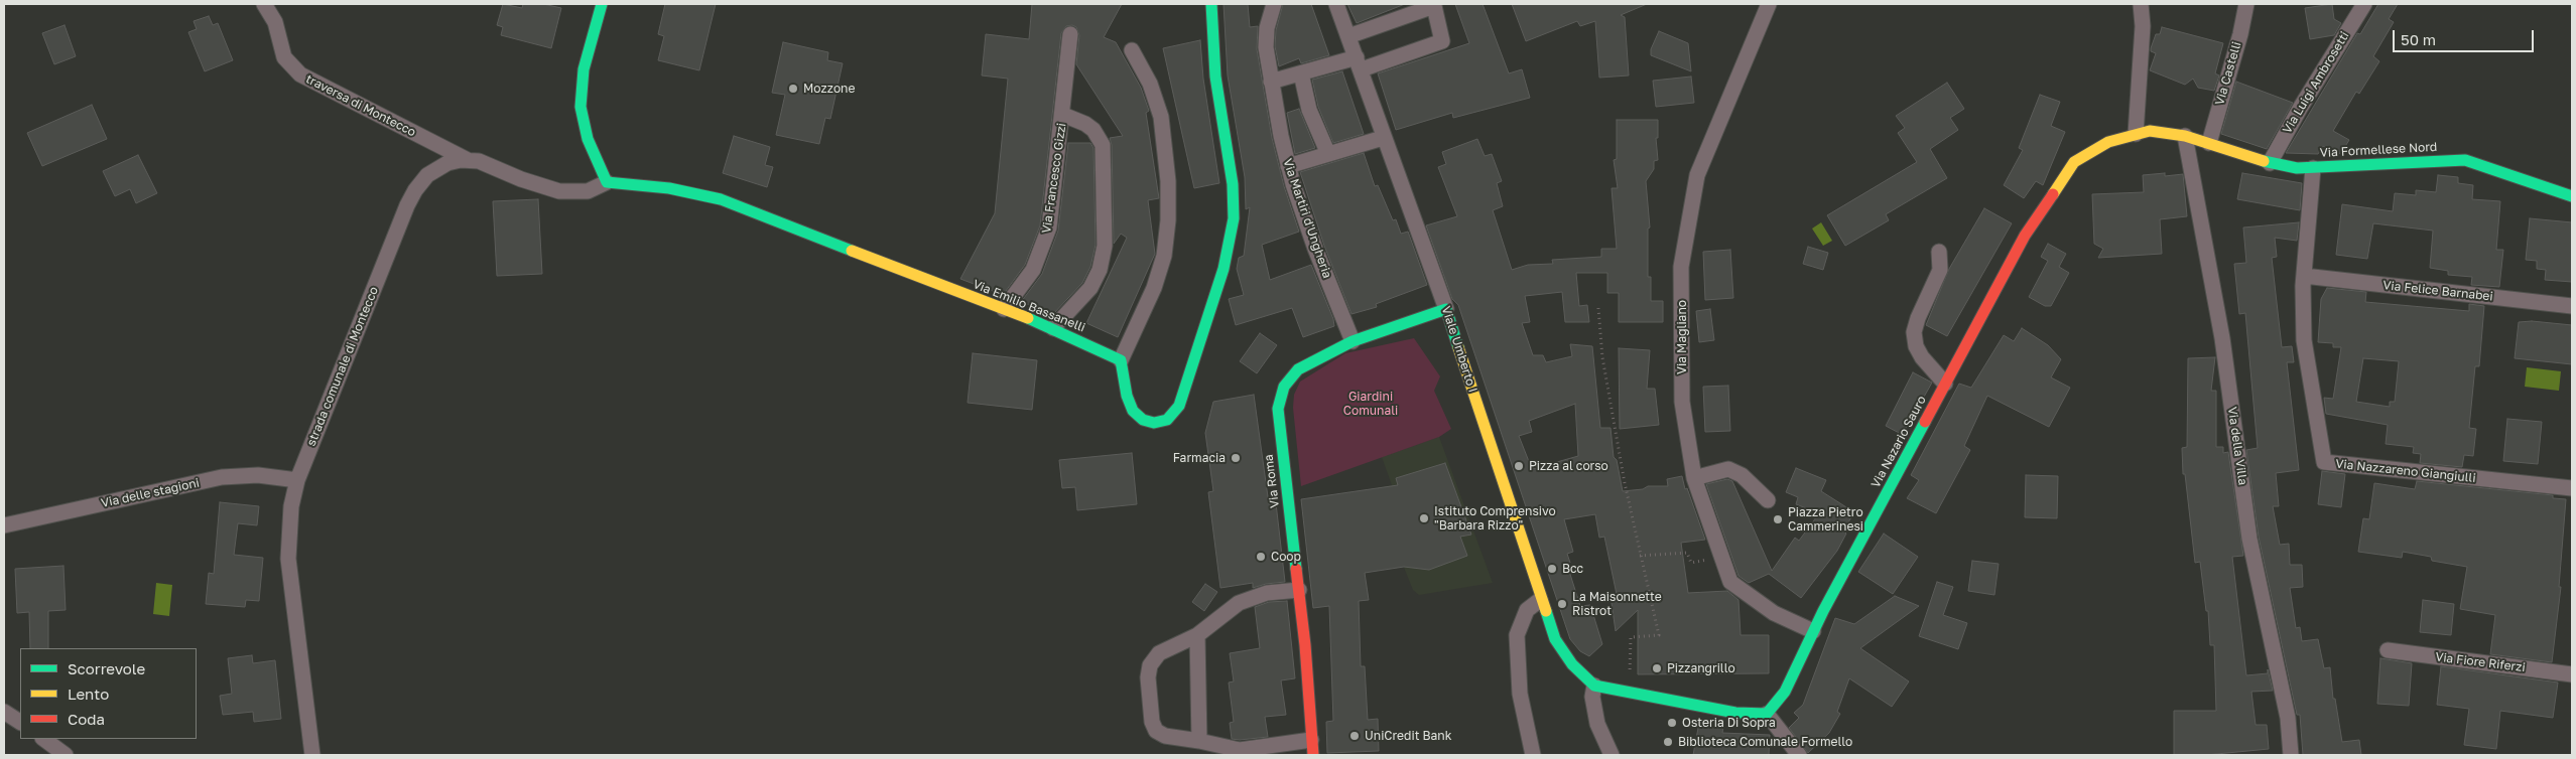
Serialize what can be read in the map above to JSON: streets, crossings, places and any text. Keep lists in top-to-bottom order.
{
  "streets": {
    "street": [
      "Via Castelli",
      "Via Luigi Ambrosetti",
      "traversa di Montecco",
      "Via Formellese Nord",
      "Via Francesco Gizzi",
      "Via Martiri d'Ungheria",
      "Via Felice Barnabei",
      "Via Emilio Bassanelli",
      "Via Magliano",
      "Viale Umberto I",
      "strada comunale di Montecco",
      "Via Nazario Sauro",
      "Via della Villa",
      "Via Nazzareno Giangiulli",
      "Via Roma",
      "Via delle stagioni",
      "Via Fiore Riferzi"
    ]
  },
  "crossings": [
    ["Via Castelli", "Via Formellese Nord"],
    ["Via Luigi Ambrosetti", "Via Formellese Nord"],
    ["traversa di Montecco", "strada comunale di Montecco"],
    ["Via Formellese Nord", "Via Nazario Sauro"],
    ["Via Formellese Nord", "Via della Villa"],
    ["Via Formellese Nord", "Via Nazzareno Giangiulli"],
    ["Via Francesco Gizzi", "Via Emilio Bassanelli"],
    ["Via Martiri d'Ungheria", "Via Roma"],
    ["Via Felice Barnabei", "Via Nazzareno Giangiulli"],
    ["Via Emilio Bassanelli", "strada comunale di Montecco"],
    ["Via Magliano", "Via Nazario Sauro"],
    ["Viale Umberto I", "Via Roma"],
    ["strada comunale di Montecco", "Via delle stagioni"],
    ["Via Nazario Sauro", "Via della Villa"]
  ],
  "parks": ["Giardini Comunali"],
  "places": [
    "Mozzone",
    "Farmacia",
    "Pizza al corso",
    "Istituto Comprensivo \"Barbara Rizzo\"",
    "Piazza Pietro Cammerinesi",
    "Coop",
    "Bcc",
    "La Maisonnette Ristrot",
    "Pizzangrillo",
    "Osteria Di Sopra",
    "UniCredit Bank",
    "Biblioteca Comunale Formello"
  ],
  "legend": ["Scorrevole", "Lento", "Coda"],
  "scale_bar": "50 m"
}
